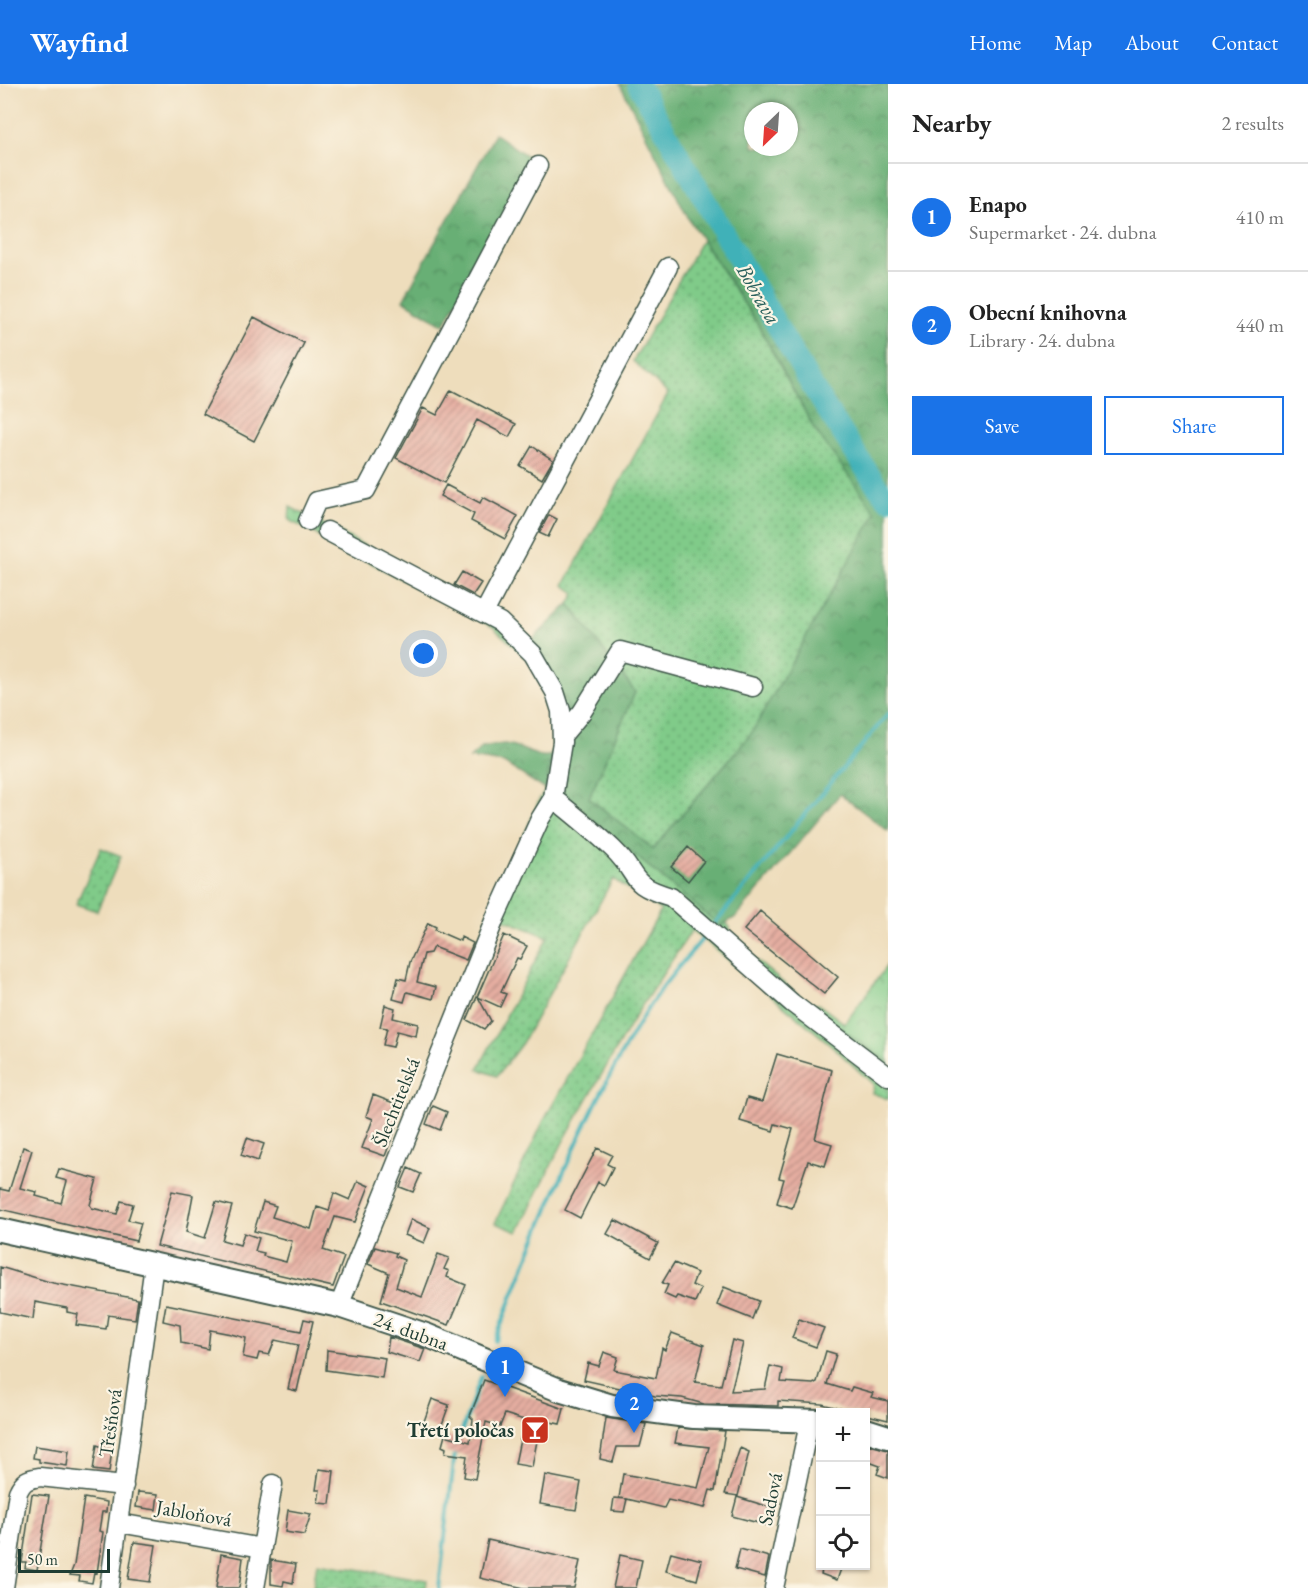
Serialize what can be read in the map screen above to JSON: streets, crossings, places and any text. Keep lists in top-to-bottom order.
{
  "streets": {
    "main road": ["24. dubna"],
    "street": [
      "Šlechtitelská",
      "Třešňová",
      "Sadová",
      "Jabloňová"
    ]
  },
  "crossings": [
    ["Šlechtitelská", "24. dubna"],
    ["24. dubna", "Třešňová"],
    ["24. dubna", "Sadová"],
    ["Třešňová", "Jabloňová"]
  ],
  "water": ["Bobrava"],
  "places": {
    "bar": ["Třetí poločas"]
  },
  "scale_bar": "50 m",
  "north": "bottom left",
  "page": {
    "header": "Wayfind",
    "nav": [
      "Home",
      "Map",
      "About",
      "Contact"
    ],
    "heading": ["Nearby", "2 results"],
    "list": [
      {
        "mark": "1",
        "name": "Enapo",
        "note": "Supermarket · 24. dubna",
        "value": "410 m"
      },
      {
        "mark": "2",
        "name": "Obecní knihovna",
        "note": "Library · 24. dubna",
        "value": "440 m"
      }
    ],
    "buttons": ["Save", "Share"],
    "pins": ["1", "2"],
    "map_buttons": ["+", "−"],
    "scale": "50 m"
  }
}
